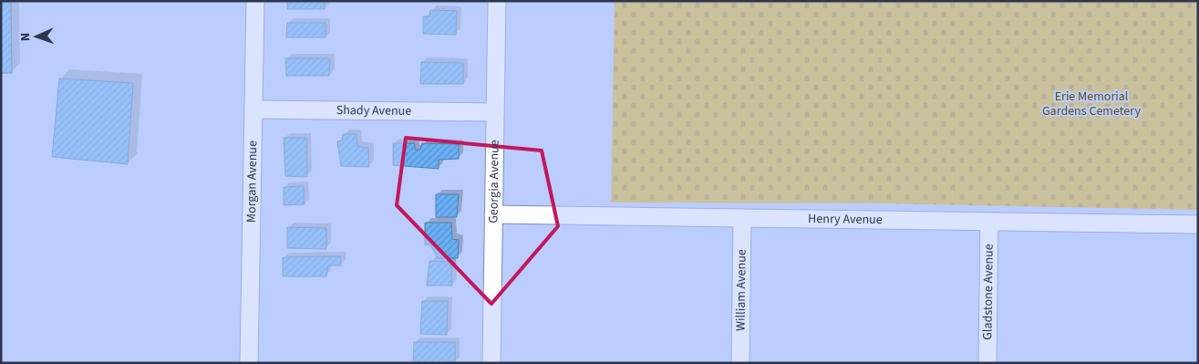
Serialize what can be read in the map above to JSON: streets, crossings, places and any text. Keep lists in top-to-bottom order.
{
  "streets": {
    "street": [
      "Shady Avenue",
      "Georgia Avenue",
      "Morgan Avenue",
      "Henry Avenue",
      "William Avenue",
      "Gladstone Avenue"
    ]
  },
  "crossings": [
    ["Shady Avenue", "Georgia Avenue"],
    ["Shady Avenue", "Morgan Avenue"],
    ["Georgia Avenue", "Henry Avenue"],
    ["Henry Avenue", "William Avenue"],
    ["Henry Avenue", "Gladstone Avenue"]
  ],
  "parks": ["Erie Memorial Gardens Cemetery"],
  "north": "left"
}
